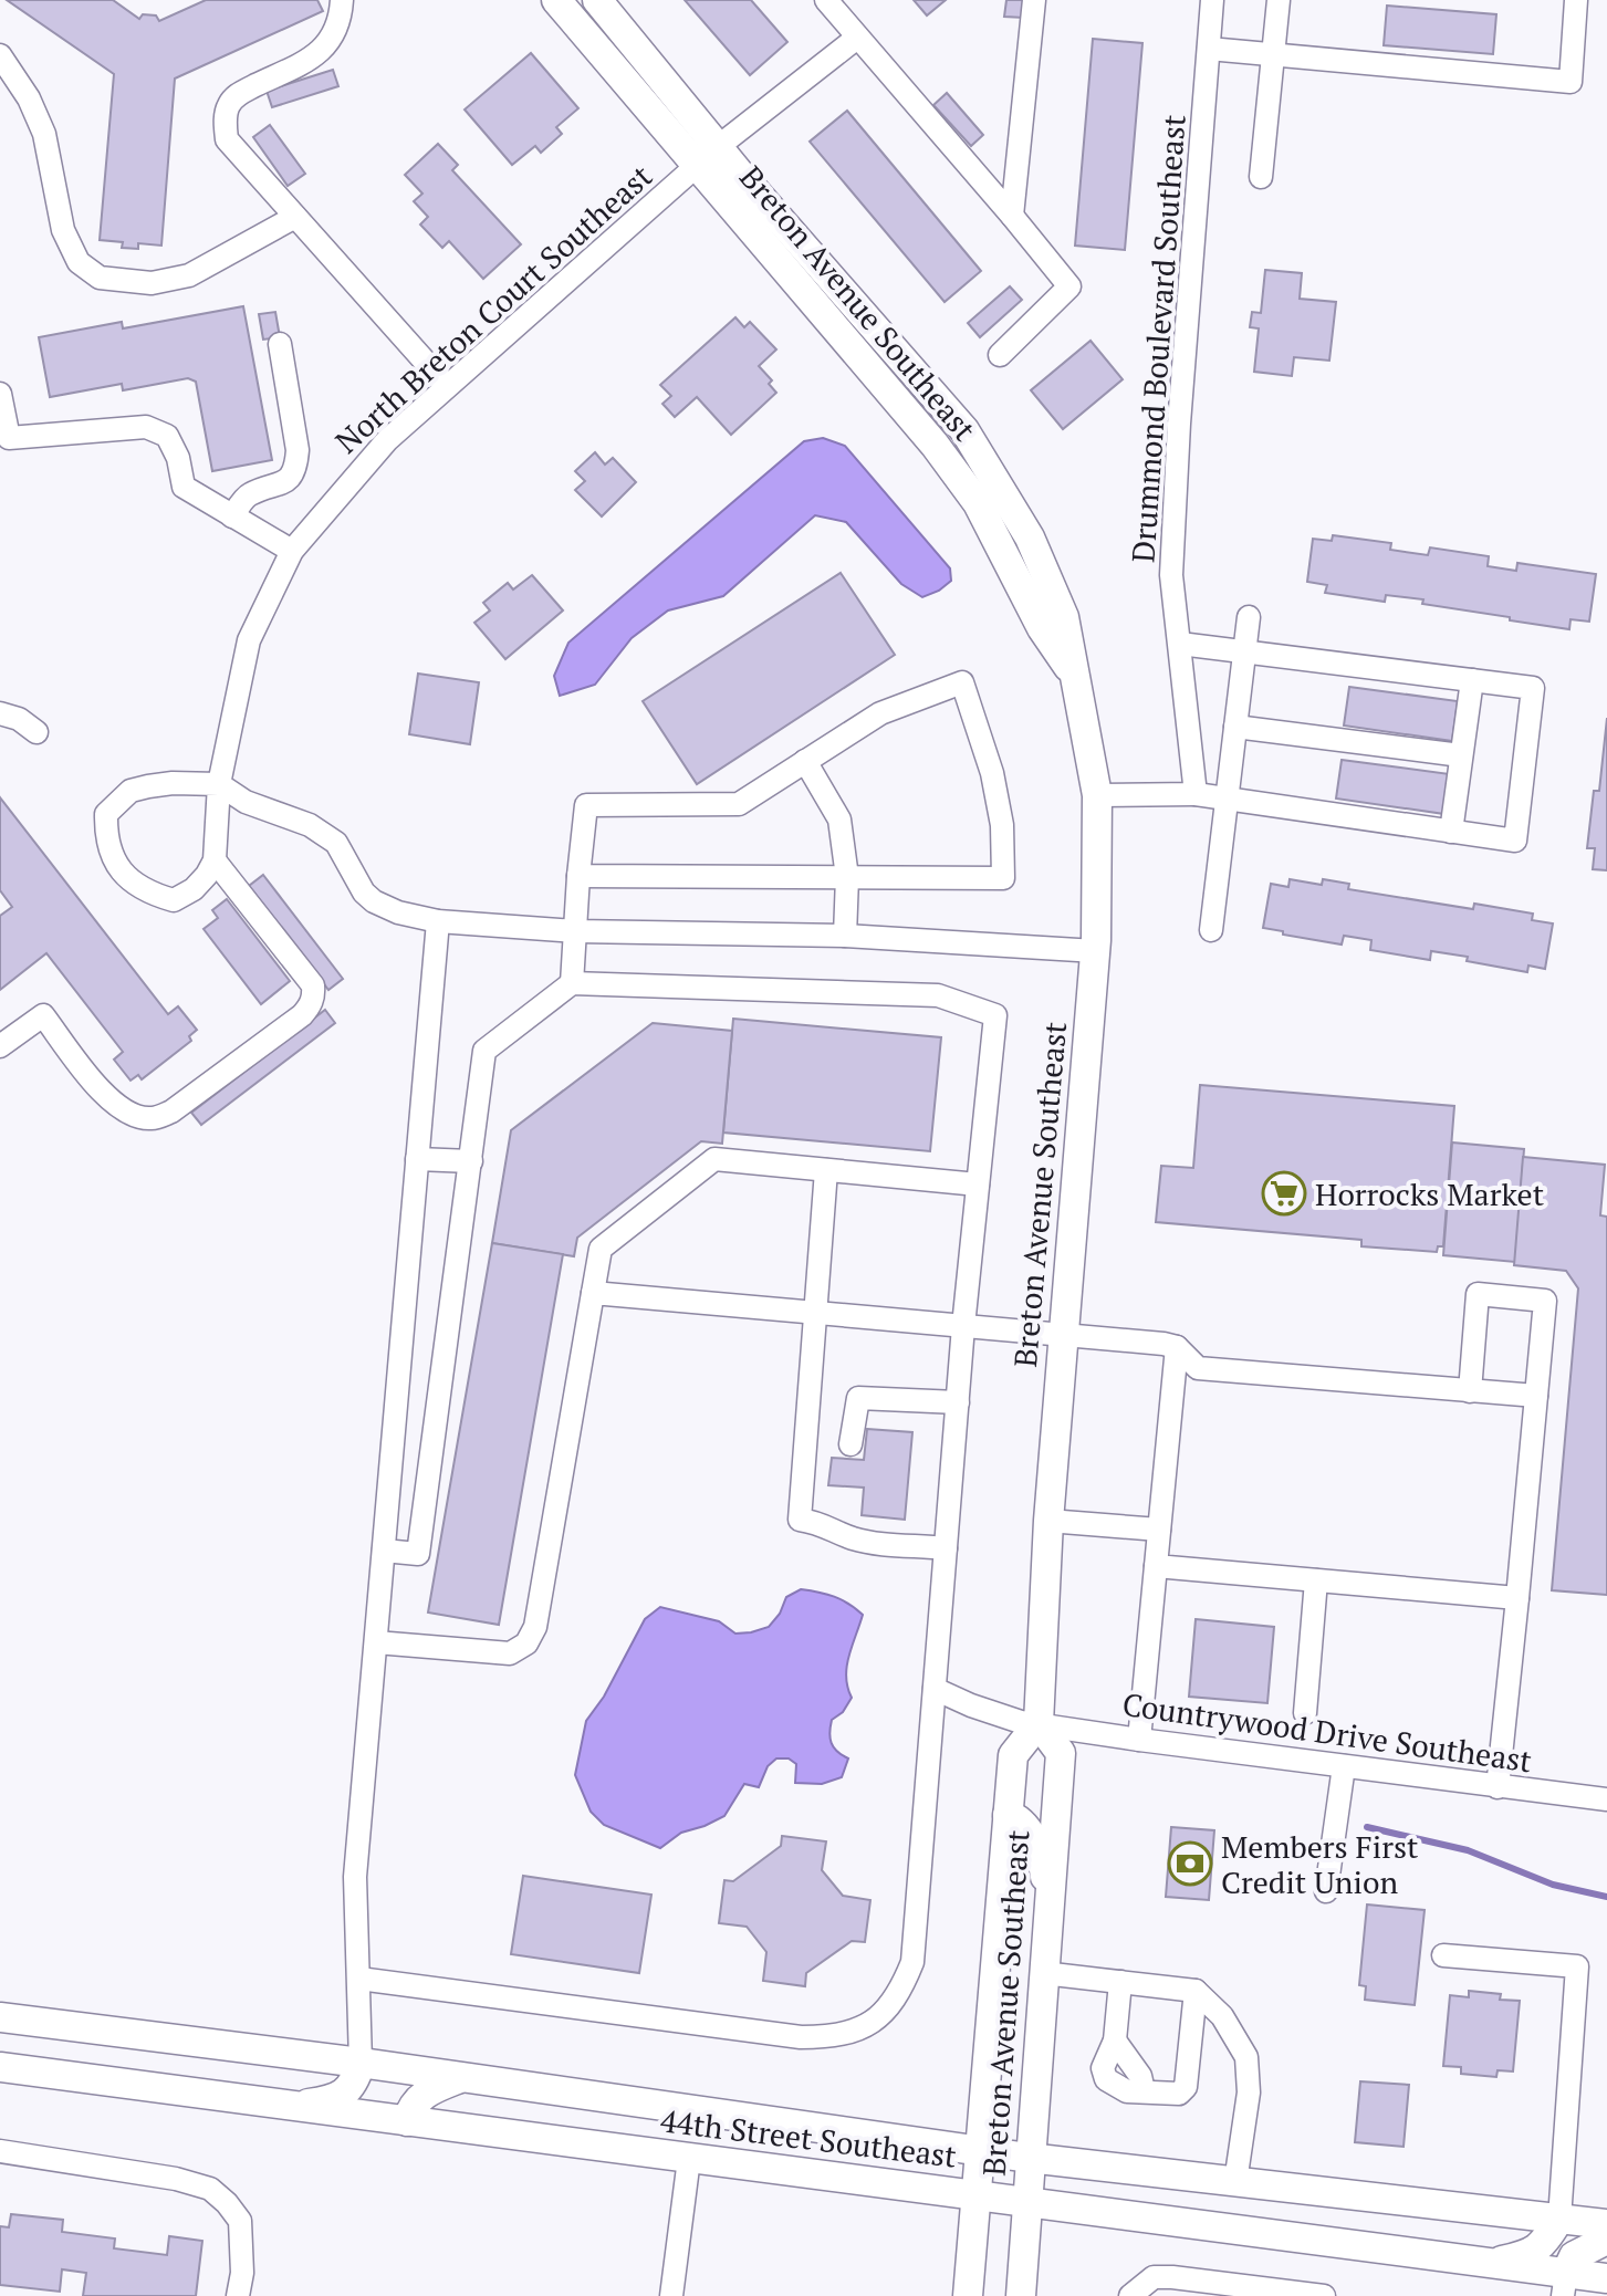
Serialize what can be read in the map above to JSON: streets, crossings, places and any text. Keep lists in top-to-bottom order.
{
  "streets": {
    "main road": ["Breton Avenue Southeast", "44th Street Southeast"],
    "street": ["North Breton Court Southeast", "Drummond Boulevard Southeast", "Countrywood Drive Southeast"]
  },
  "crossings": [
    ["Breton Avenue Southeast", "North Breton Court Southeast"],
    ["Breton Avenue Southeast", "Countrywood Drive Southeast"],
    ["Breton Avenue Southeast", "44th Street Southeast"]
  ],
  "places": {
    "supermarket": ["Horrocks Market"],
    "bank": ["Members First Credit Union"]
  }
}
